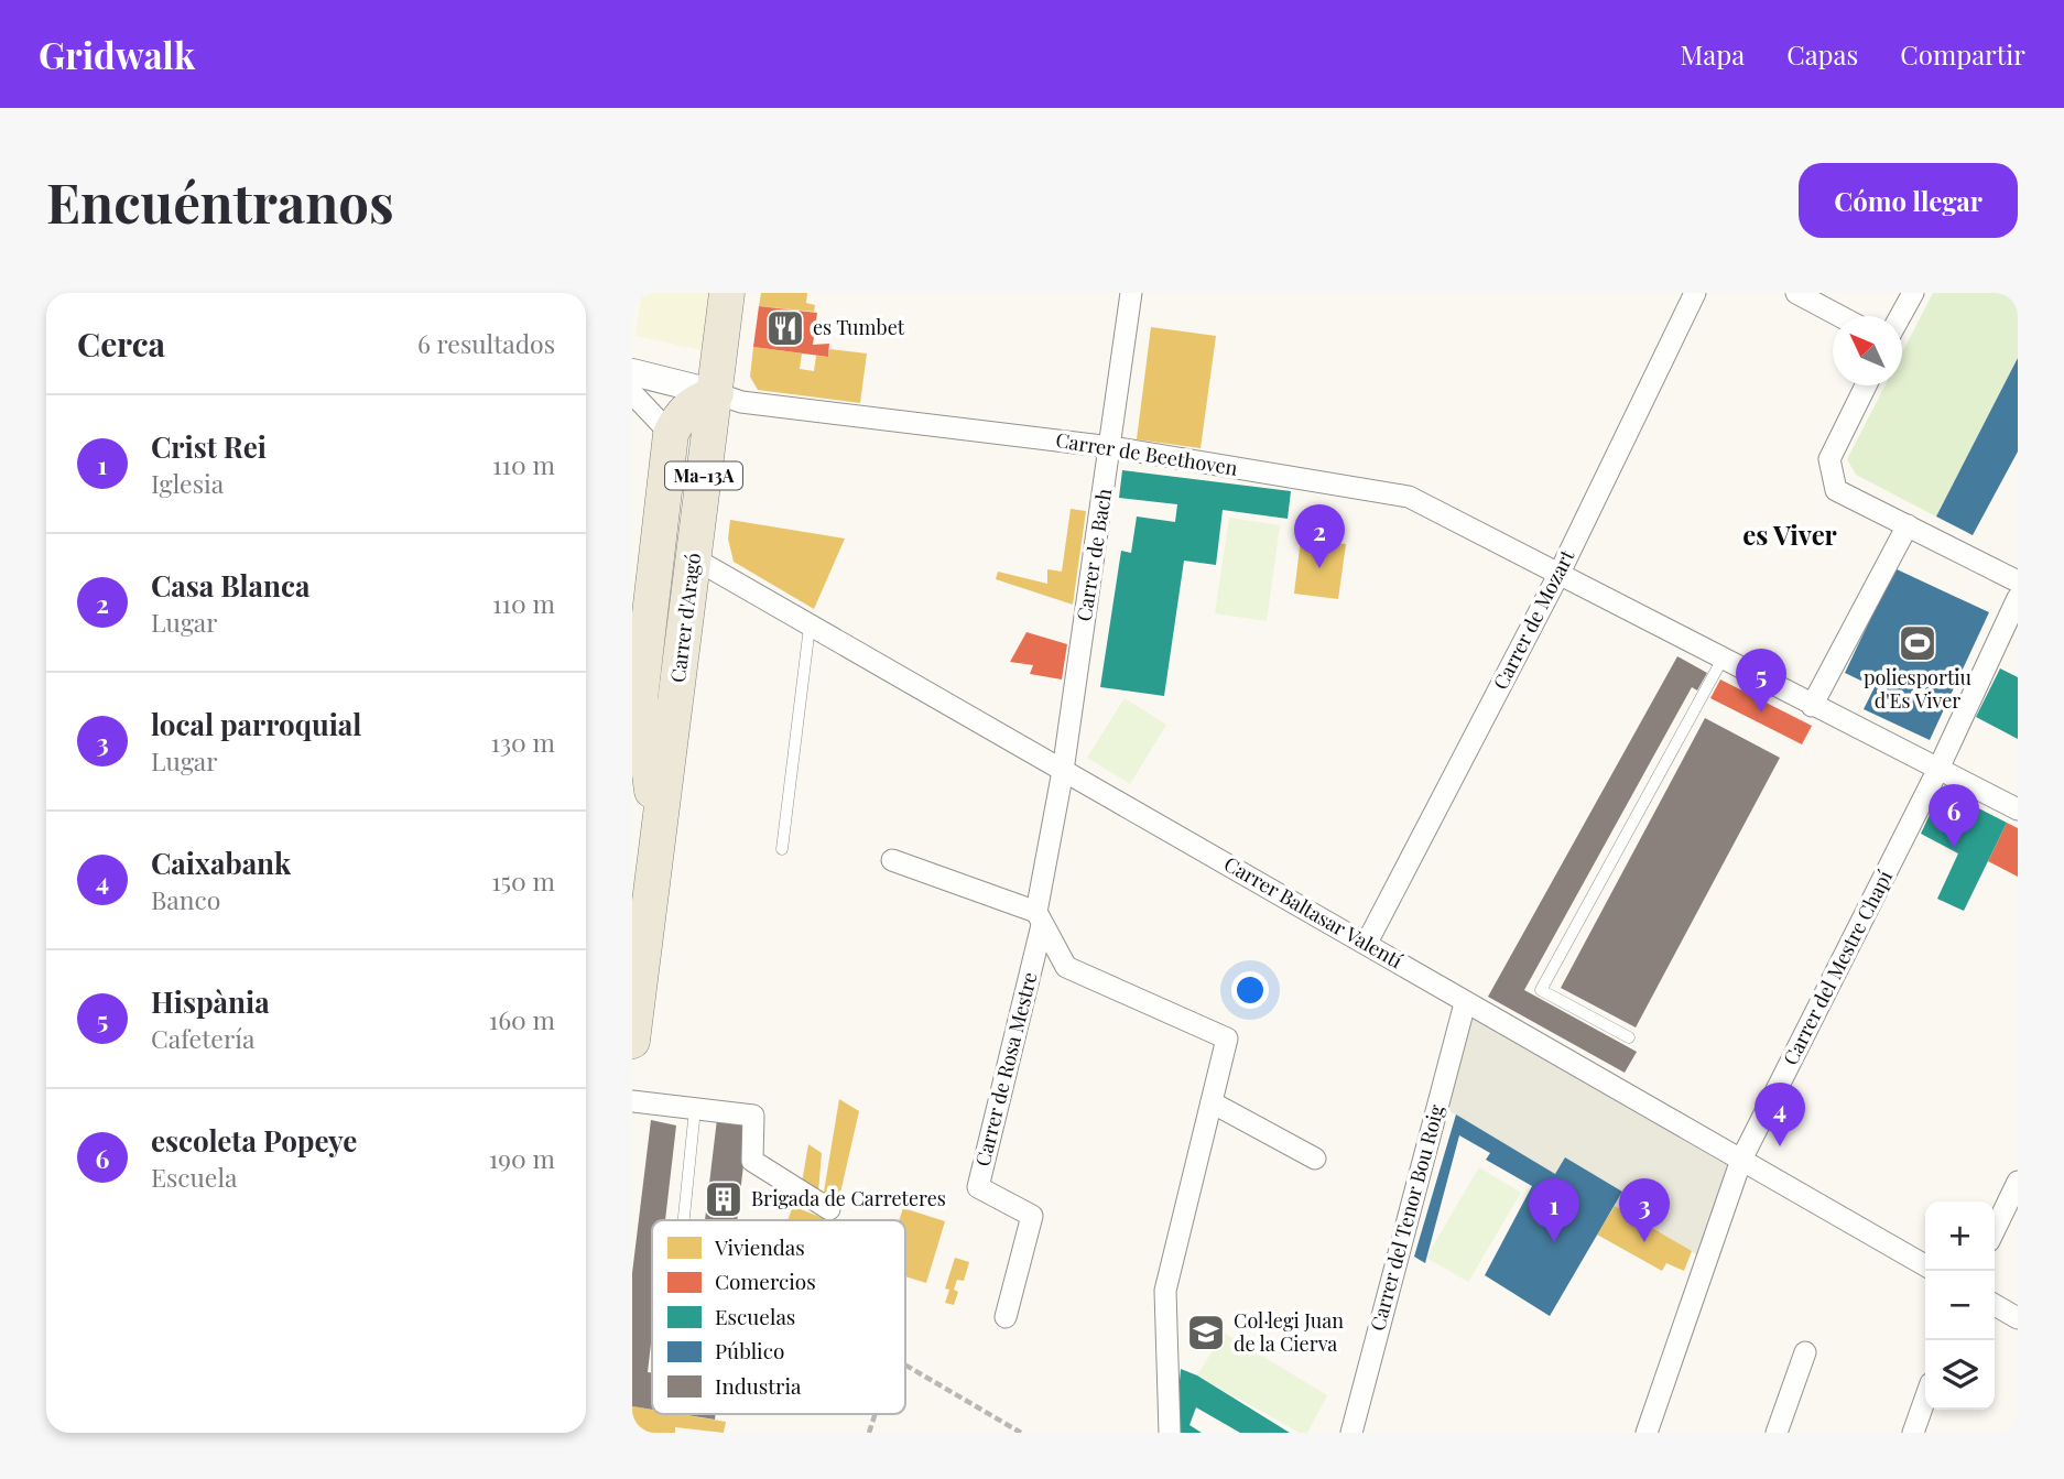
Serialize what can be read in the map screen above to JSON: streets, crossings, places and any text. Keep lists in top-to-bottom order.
{
  "streets": {
    "main road": ["Ma-13A", "Carrer d'Aragó"],
    "street": [
      "Carrer de Beethoven",
      "Carrer de Bach",
      "Carrer de Mozart",
      "Carrer Baltasar Valentí",
      "Carrer del Mestre Chapí",
      "Carrer de Rosa Mestre",
      "Carrer del Tenor Bou Roig"
    ]
  },
  "crossings": [
    ["Carrer de Beethoven", "Carrer de Bach"],
    ["Carrer de Beethoven", "Carrer d'Aragó"],
    ["Carrer de Beethoven", "Carrer de Mozart"],
    ["Carrer de Beethoven", "Carrer del Mestre Chapí"],
    ["Carrer de Bach", "Carrer Baltasar Valentí"],
    ["Carrer de Bach", "Carrer de Rosa Mestre"],
    ["Carrer d'Aragó", "Carrer Baltasar Valentí"],
    ["Carrer de Mozart", "Carrer Baltasar Valentí"],
    ["Carrer Baltasar Valentí", "Carrer del Mestre Chapí"],
    ["Carrer Baltasar Valentí", "Carrer de Rosa Mestre"],
    ["Carrer Baltasar Valentí", "Carrer del Tenor Bou Roig"]
  ],
  "districts": ["es Viver"],
  "places": {
    "restaurant": ["es Tumbet"],
    "sports": ["poliesportiu d'Es Viver"],
    "building": ["Brigada de Carreteres"],
    "school or university": ["Col·legi Juan de la Cierva"]
  },
  "legend": [
    "Viviendas",
    "Comercios",
    "Escuelas",
    "Público",
    "Industria"
  ],
  "north": "top left",
  "page": {
    "header": "Gridwalk",
    "nav": ["Mapa", "Capas", "Compartir"],
    "buttons": "Cómo llegar",
    "title": "Encuéntranos",
    "heading": ["Cerca", "6 resultados"],
    "list": [
      {
        "mark": "1",
        "name": "Crist Rei",
        "note": "Iglesia",
        "value": "110 m"
      },
      {
        "mark": "2",
        "name": "Casa Blanca",
        "note": "Lugar",
        "value": "110 m"
      },
      {
        "mark": "3",
        "name": "local parroquial",
        "note": "Lugar",
        "value": "130 m"
      },
      {
        "mark": "4",
        "name": "Caixabank",
        "note": "Banco",
        "value": "150 m"
      },
      {
        "mark": "5",
        "name": "Hispània",
        "note": "Cafetería",
        "value": "160 m"
      },
      {
        "mark": "6",
        "name": "escoleta Popeye",
        "note": "Escuela",
        "value": "190 m"
      }
    ],
    "pins": [
      "2",
      "5",
      "6",
      "4",
      "1",
      "3"
    ],
    "map_buttons": ["+", "−"]
  }
}
